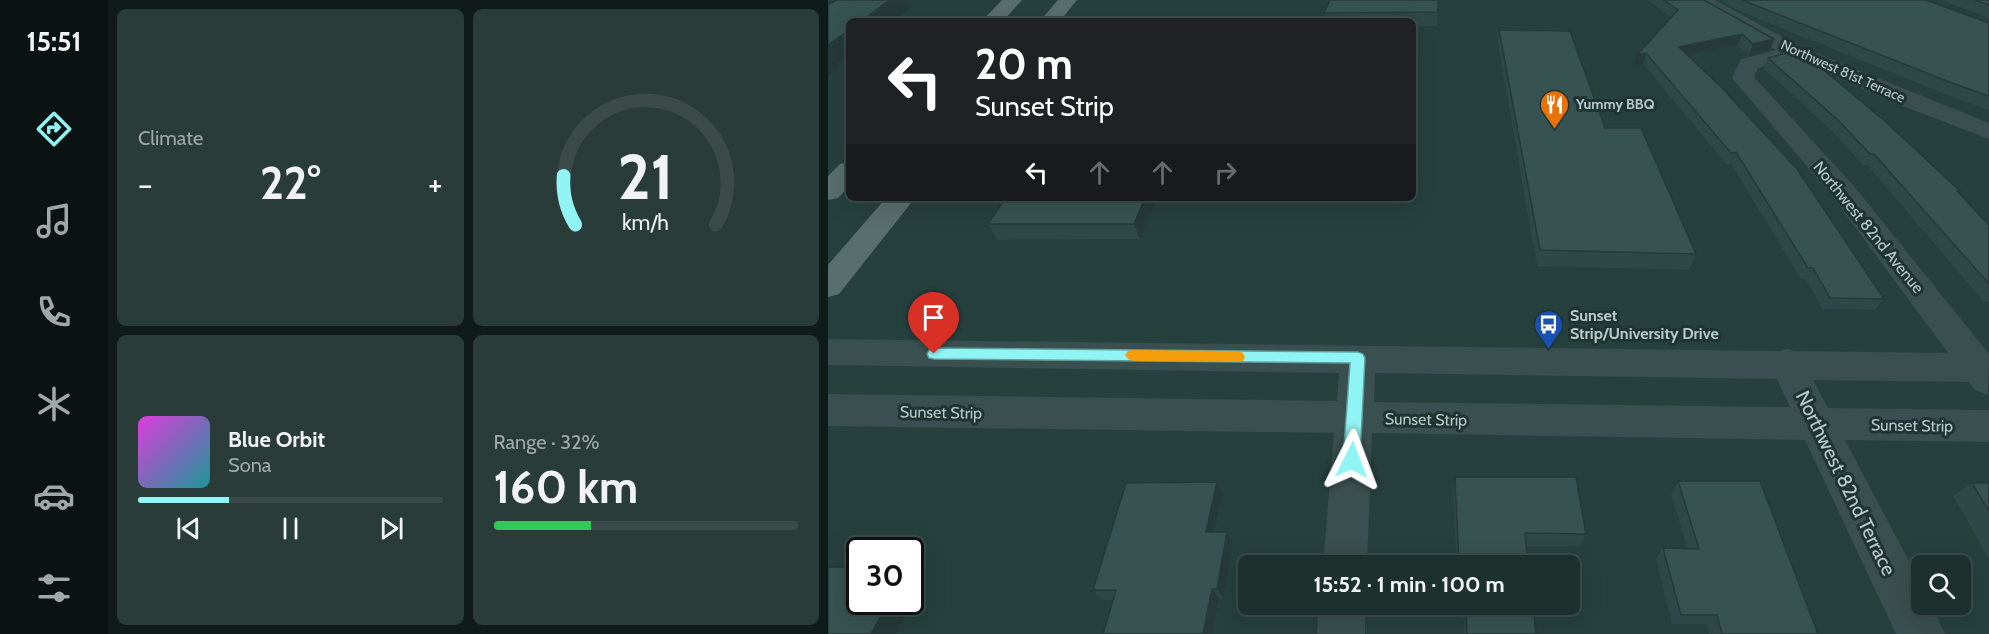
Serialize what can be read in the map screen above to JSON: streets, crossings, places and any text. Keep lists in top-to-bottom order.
{
  "streets": {
    "street": [
      "Northwest 81st Terrace",
      "Northwest 82nd Avenue",
      "Sunset Strip",
      "Northwest 82nd Terrace"
    ]
  },
  "crossings": [
    ["Northwest 81st Terrace", "Northwest 82nd Avenue"],
    ["Sunset Strip", "Northwest 82nd Terrace"]
  ],
  "places": {
    "restaurant": ["Yummy BBQ"],
    "bus stop": ["Sunset Strip/University Drive"]
  },
  "page": {
    "tabs": "15:51",
    "tile": [
      "Climate",
      ["Range · 32%", "160 km"]
    ],
    "turn": ["20 m", "Sunset Strip"],
    "heat": ["−", "22°", "+"],
    "song": ["Blue Orbit", "Sona"],
    "limit": "30",
    "trip": "15:52 · 1 min · 100 m",
    "gauge": ["21", "km/h"]
  }
}
